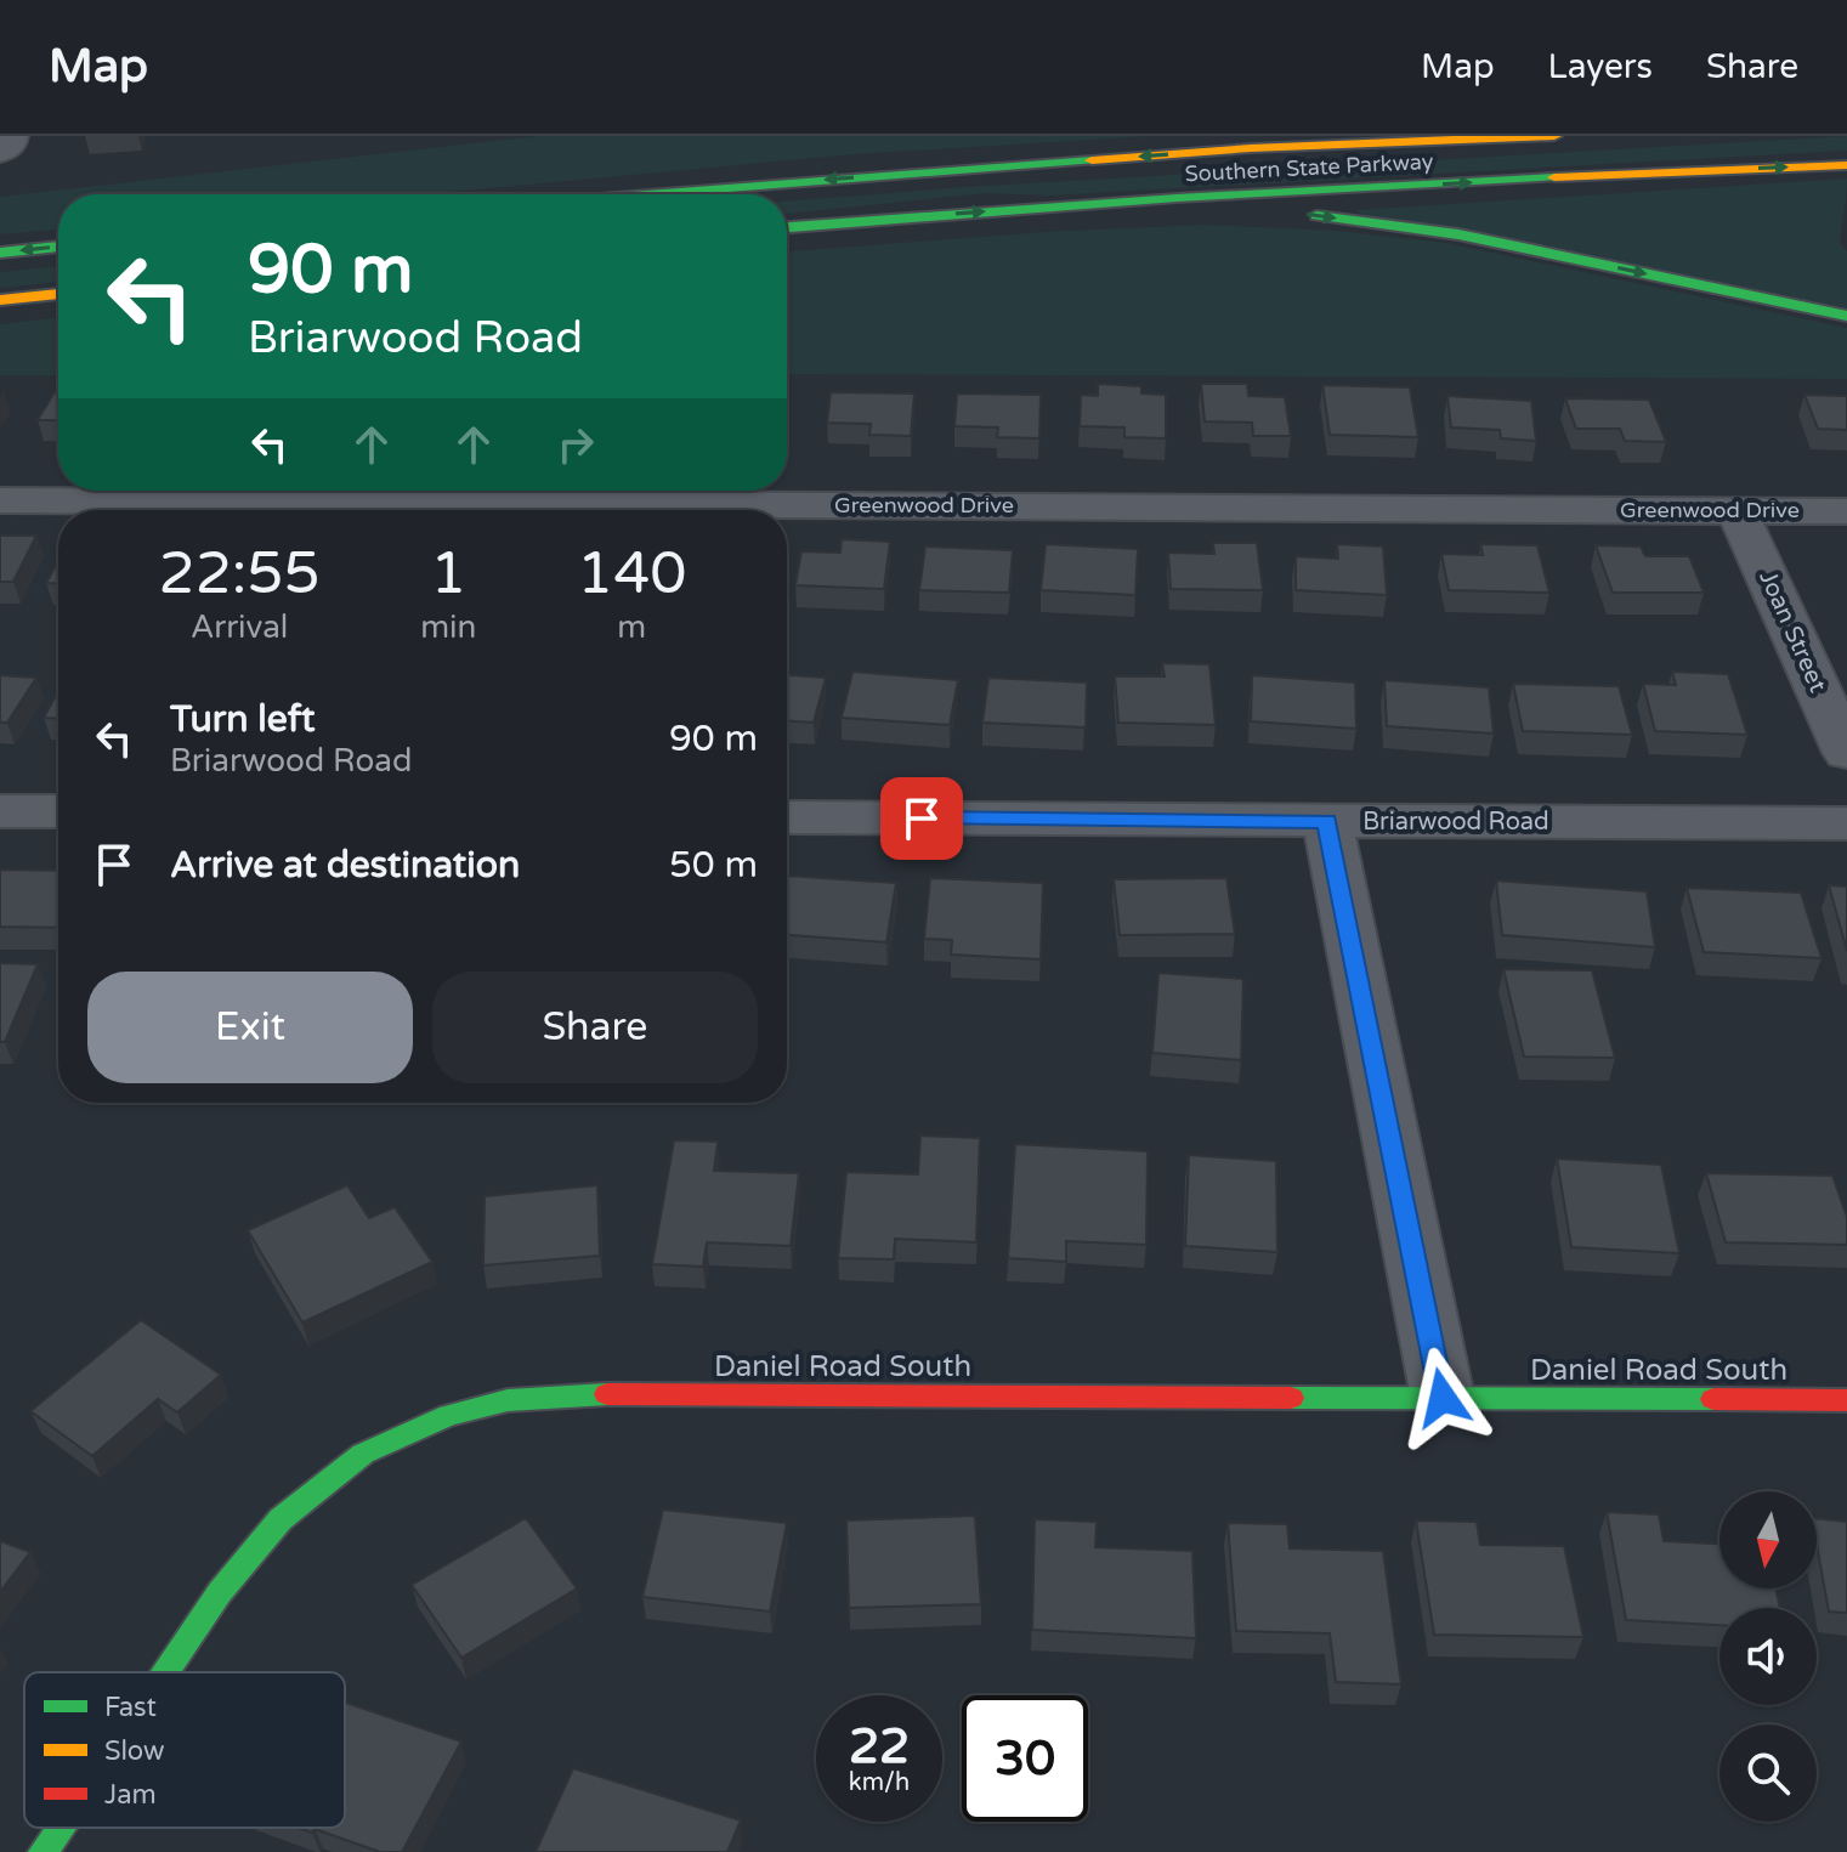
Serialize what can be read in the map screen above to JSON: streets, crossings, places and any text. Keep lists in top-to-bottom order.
{
  "streets": {
    "main road": ["Southern State Parkway", "Daniel Road South"],
    "street": ["Greenwood Drive", "Joan Street", "Briarwood Road"]
  },
  "crossings": [
    ["Greenwood Drive", "Joan Street"]
  ],
  "legend": ["Fast", "Slow", "Jam"],
  "north": "bottom",
  "page": {
    "header": "Map",
    "nav": ["Map", "Layers", "Share"],
    "turn": ["90 m", "Briarwood Road"],
    "eta": [
      "22:55",
      "Arrival",
      "1",
      "min",
      "140",
      "m"
    ],
    "list": [
      {
        "name": "Turn left",
        "note": "Briarwood Road",
        "value": "90 m"
      },
      {
        "name": "Arrive at destination",
        "value": "50 m"
      }
    ],
    "buttons": ["Exit", "Share"],
    "speed": "22 km/h",
    "limit": "30"
  }
}
